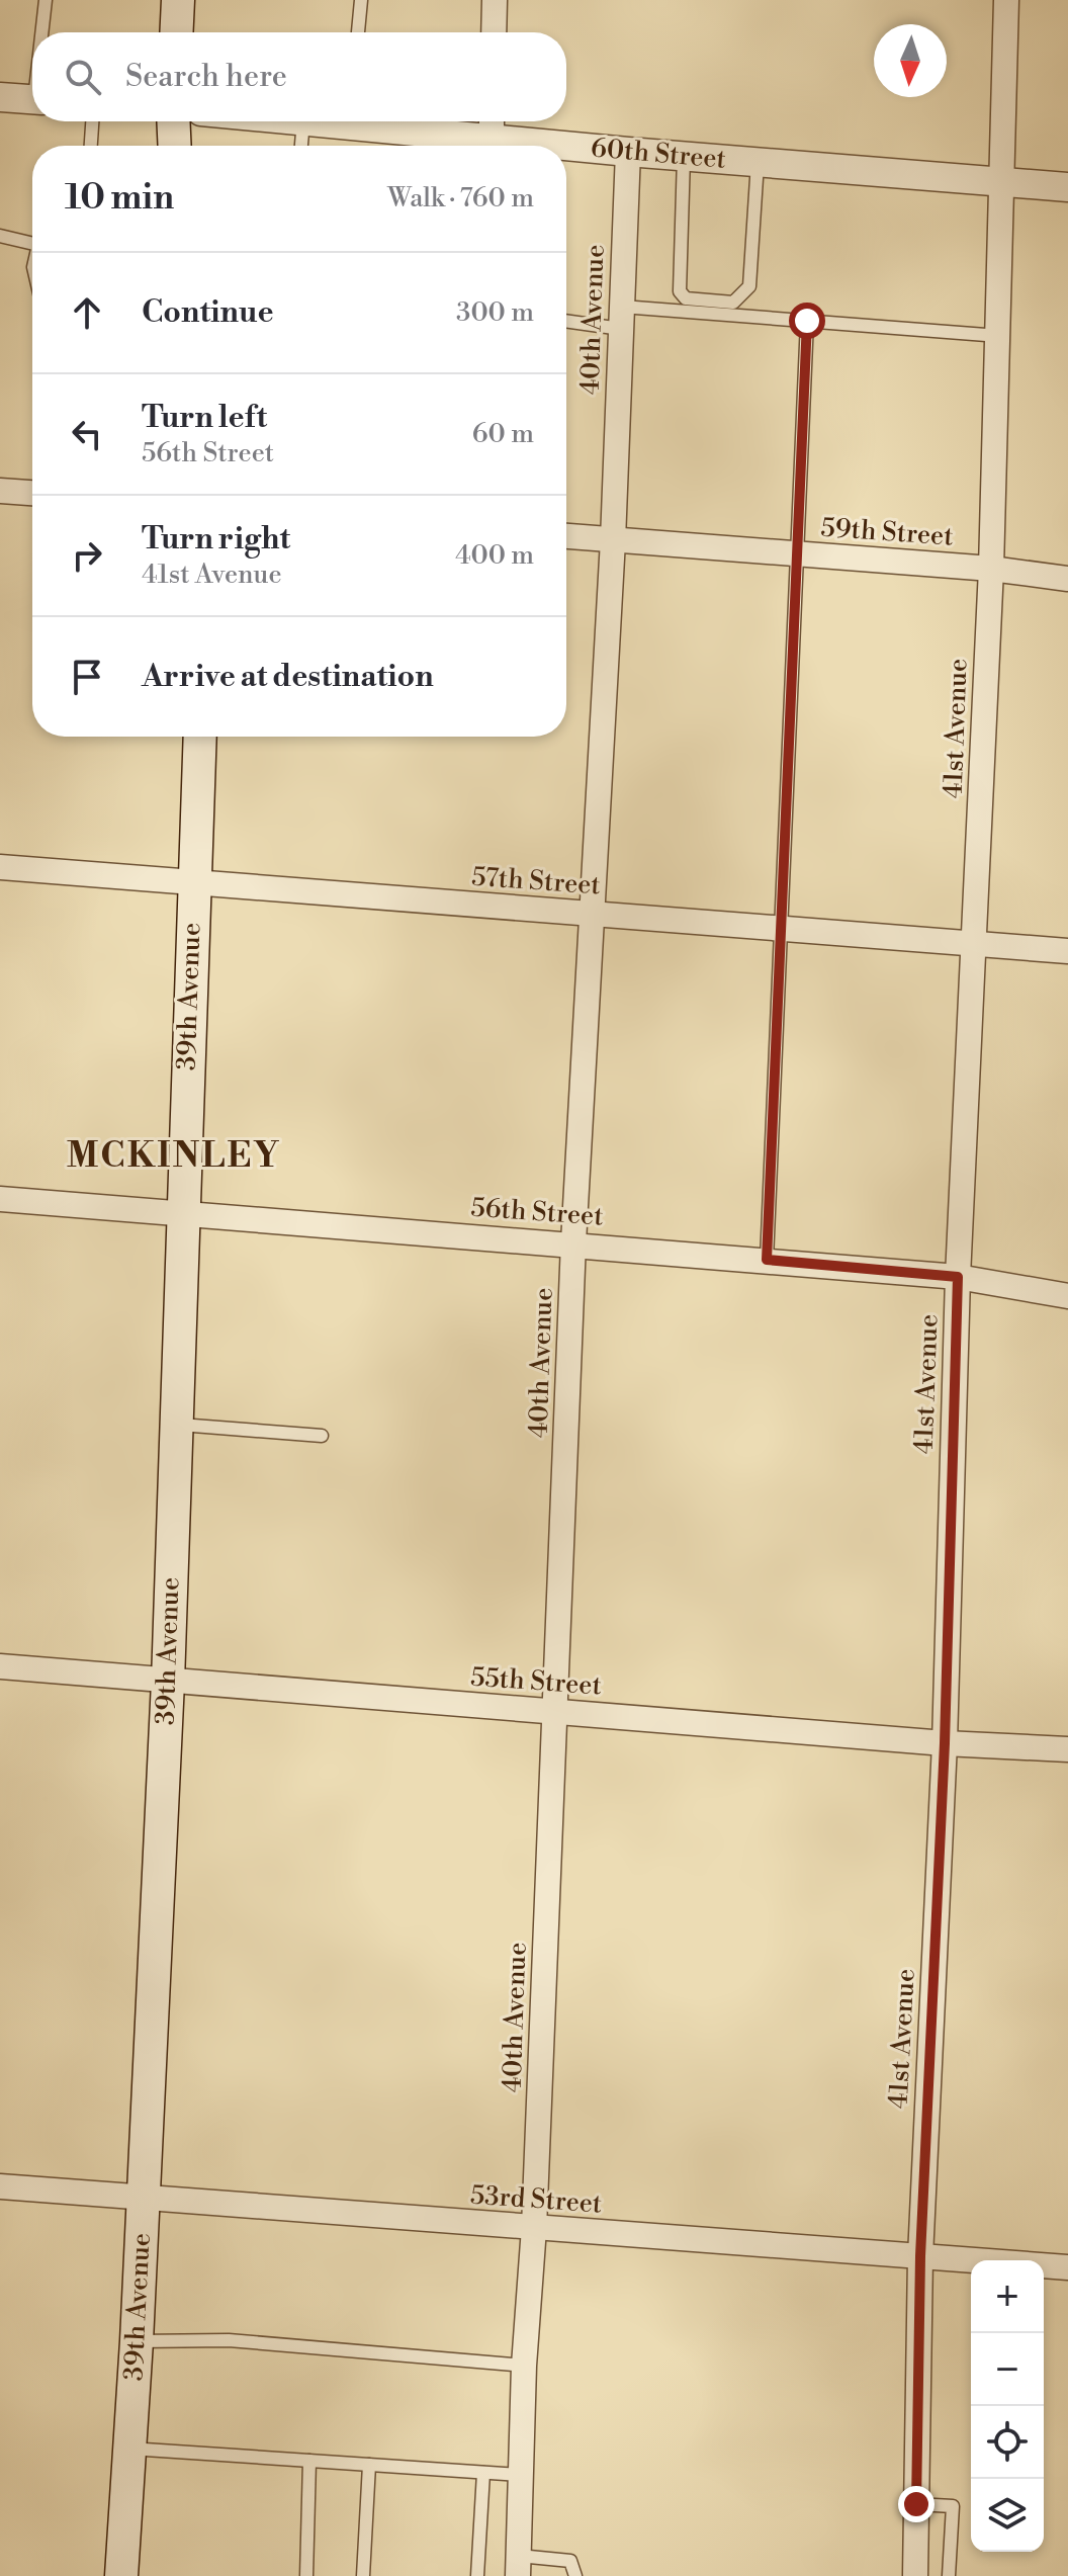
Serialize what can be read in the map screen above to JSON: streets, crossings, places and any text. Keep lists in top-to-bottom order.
{
  "streets": {
    "main road": ["39th Avenue"],
    "street": [
      "60th Street",
      "40th Avenue",
      "59th Street",
      "41st Avenue",
      "57th Street",
      "56th Street",
      "55th Street",
      "53rd Street"
    ]
  },
  "crossings": [
    ["60th Street", "40th Avenue"],
    ["60th Street", "41st Avenue"],
    ["40th Avenue", "59th Street"],
    ["40th Avenue", "57th Street"],
    ["40th Avenue", "56th Street"],
    ["40th Avenue", "55th Street"],
    ["40th Avenue", "53rd Street"],
    ["59th Street", "41st Avenue"],
    ["41st Avenue", "57th Street"],
    ["41st Avenue", "56th Street"],
    ["41st Avenue", "55th Street"],
    ["41st Avenue", "53rd Street"],
    ["57th Street", "39th Avenue"],
    ["39th Avenue", "56th Street"],
    ["39th Avenue", "55th Street"],
    ["39th Avenue", "53rd Street"]
  ],
  "districts": ["MCKINLEY"],
  "north": "bottom",
  "page": {
    "search": "Search here",
    "heading": ["10 min", "Walk · 760 m"],
    "list": [
      ["Continue", "300 m"],
      ["Turn left", "56th Street", "60 m"],
      ["Turn right", "41st Avenue", "400 m"],
      "Arrive at destination"
    ],
    "map_buttons": ["+", "−"]
  }
}
